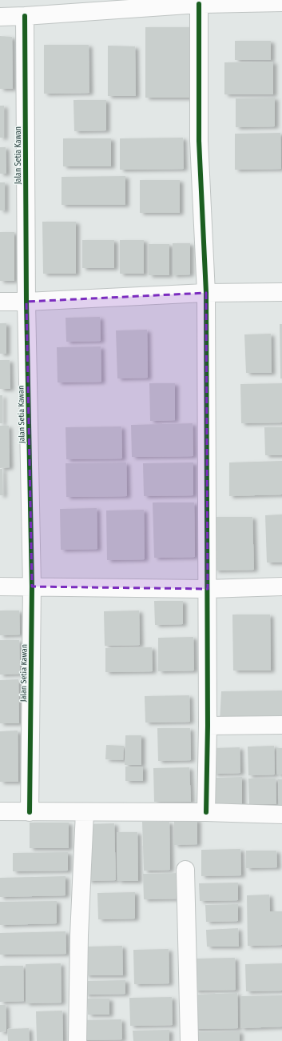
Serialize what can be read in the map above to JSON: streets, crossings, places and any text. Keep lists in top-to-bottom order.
{
  "streets": {
    "street": ["Jalan Setia Kawan"]
  }
}
